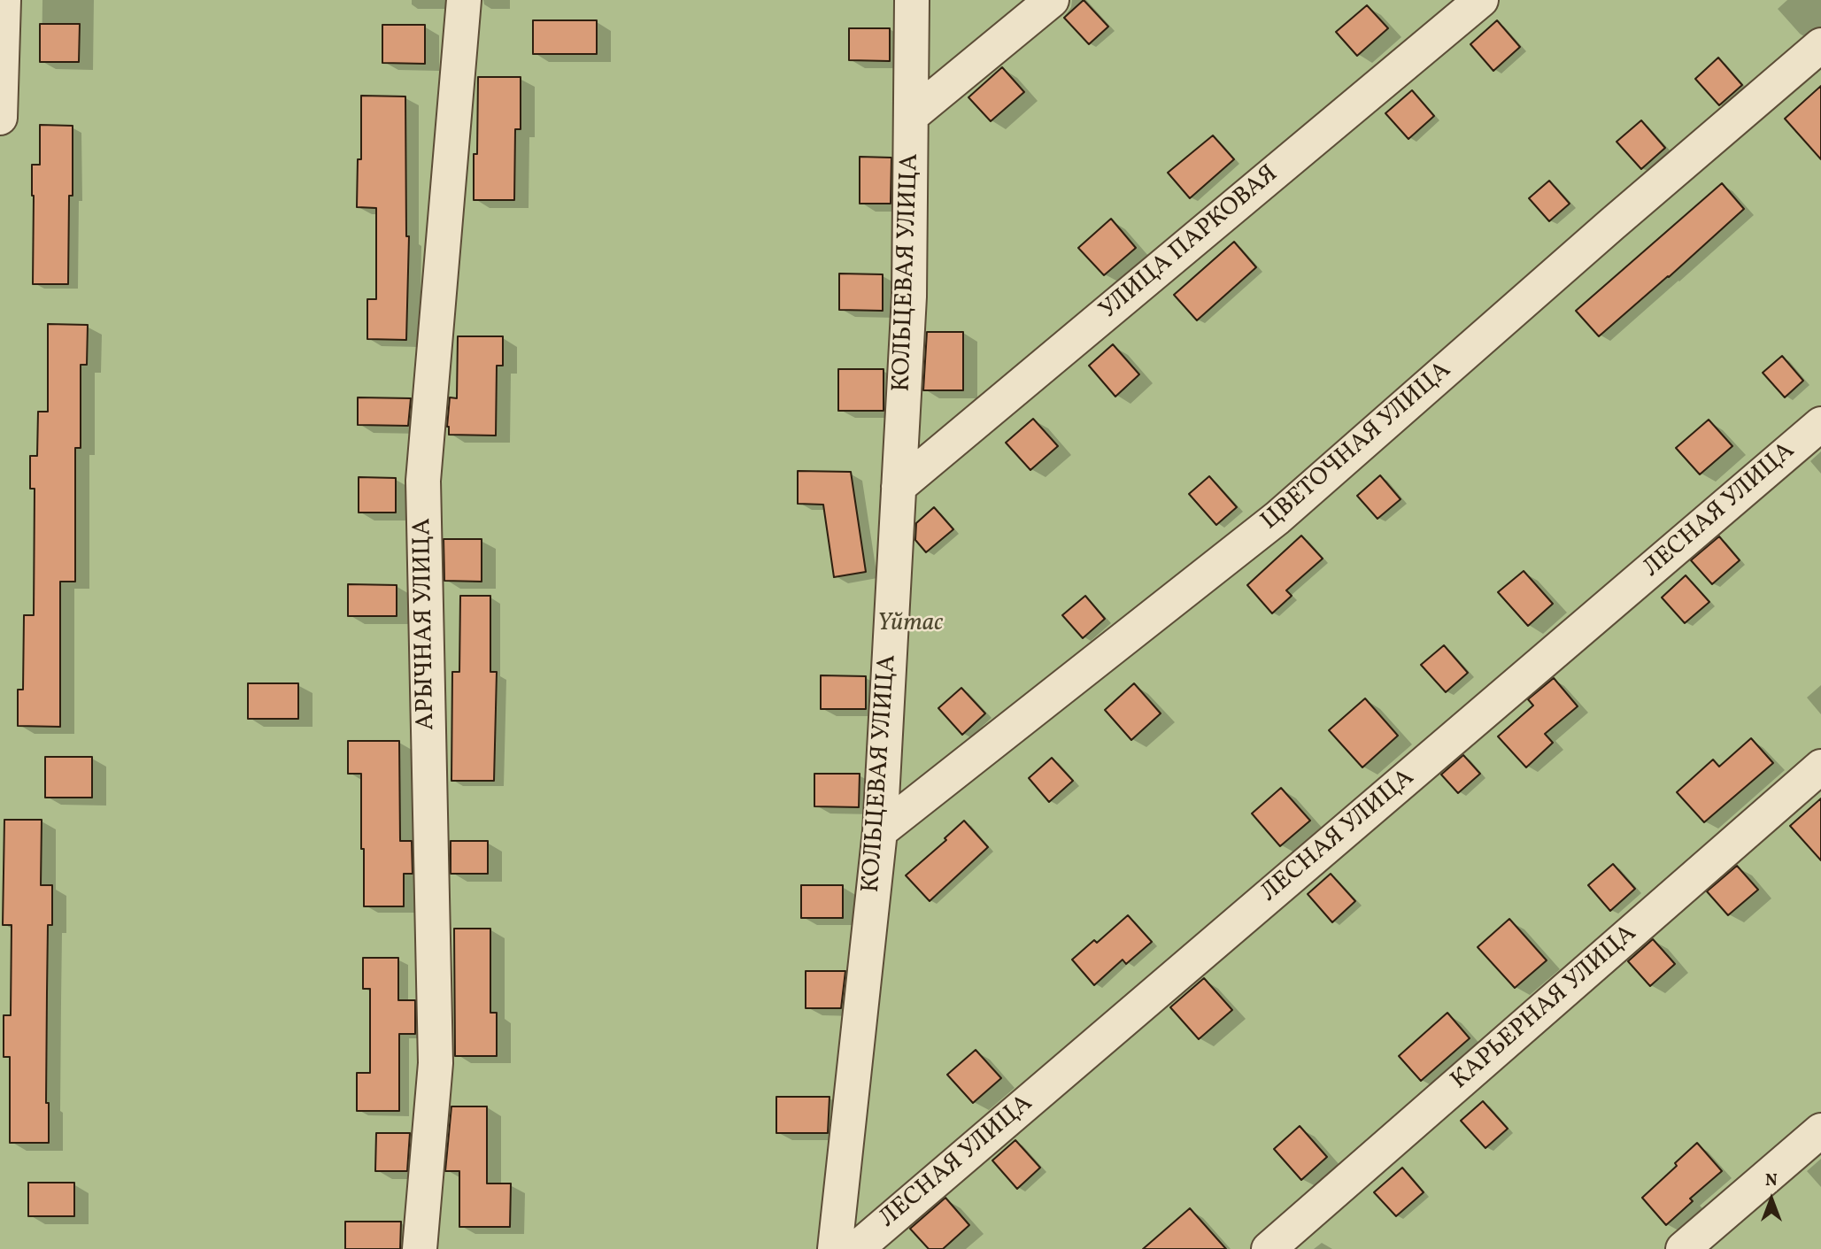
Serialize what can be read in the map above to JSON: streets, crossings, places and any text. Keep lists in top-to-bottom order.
{
  "streets": {
    "street": [
      "УЛИЦА ПАРКОВАЯ",
      "КОЛЬЦЕВАЯ УЛИЦА",
      "ЦВЕТОЧНАЯ УЛИЦА",
      "ЛЕСНАЯ УЛИЦА",
      "АРЫЧНАЯ УЛИЦА",
      "КАРЬЕРНАЯ УЛИЦА"
    ]
  },
  "crossings": [
    ["УЛИЦА ПАРКОВАЯ", "КОЛЬЦЕВАЯ УЛИЦА"],
    ["КОЛЬЦЕВАЯ УЛИЦА", "ЦВЕТОЧНАЯ УЛИЦА"]
  ],
  "parks": ["Үйтас"],
  "north": "top"
}
